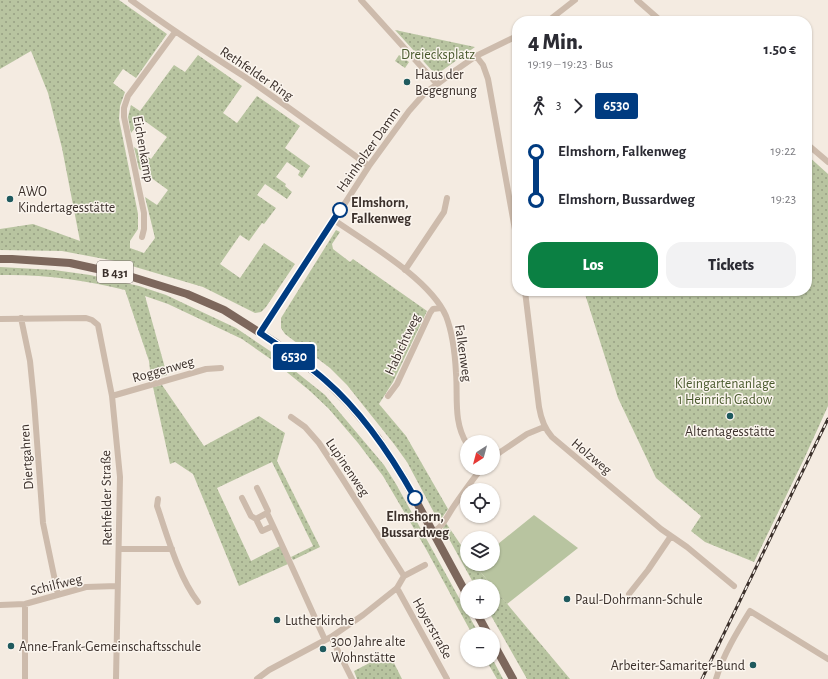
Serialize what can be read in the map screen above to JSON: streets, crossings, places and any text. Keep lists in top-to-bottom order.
{
  "streets": {
    "main road": ["B 431"],
    "street": [
      "Rethfelder Ring",
      "Eichenkamp",
      "Hainholzer Damm",
      "Habichtweg",
      "Falkenweg",
      "Roggenweg",
      "Holzweg",
      "Diertgahren",
      "Lupinenweg",
      "Rethfelder Straße",
      "Schilfweg",
      "Hoyerstraße"
    ]
  },
  "crossings": [
    ["Rethfelder Ring", "Eichenkamp"],
    ["Rethfelder Ring", "Hainholzer Damm"],
    ["Hainholzer Damm", "B 431"],
    ["Hainholzer Damm", "Falkenweg"],
    ["Habichtweg", "Falkenweg"],
    ["Roggenweg", "Rethfelder Straße"],
    ["Diertgahren", "Rethfelder Straße"],
    ["Diertgahren", "Schilfweg"],
    ["Rethfelder Straße", "Schilfweg"]
  ],
  "parks": ["Dreiecksplatz", "Kleingartenanlage 1 Heinrich Gadow"],
  "places": [
    "Haus der Begegnung",
    "AWO Kindertagesstätte",
    "Elmshorn, Falkenweg",
    "Altentagesstätte",
    "Elmshorn, Bussardweg",
    "Paul-Dohrmann-Schule",
    "Lutherkirche",
    "Anne-Frank-Gemeinschaftsschule",
    "300 Jahre alte Wohnstätte",
    "Arbeiter-Samariter-Bund"
  ],
  "lines": ["bus line 6530"],
  "north": "bottom left",
  "page": {
    "on_map": "6530",
    "heading": ["4 Min.", "19:19 – 19:23 · Bus", "1.50 €"],
    "legs": ["3", "6530"],
    "list": [
      {
        "name": "Elmshorn, Falkenweg",
        "value": "19:22"
      },
      {
        "name": "Elmshorn, Bussardweg",
        "value": "19:23"
      }
    ],
    "buttons": ["Los", "Tickets"],
    "map_buttons": ["+", "−"]
  }
}
